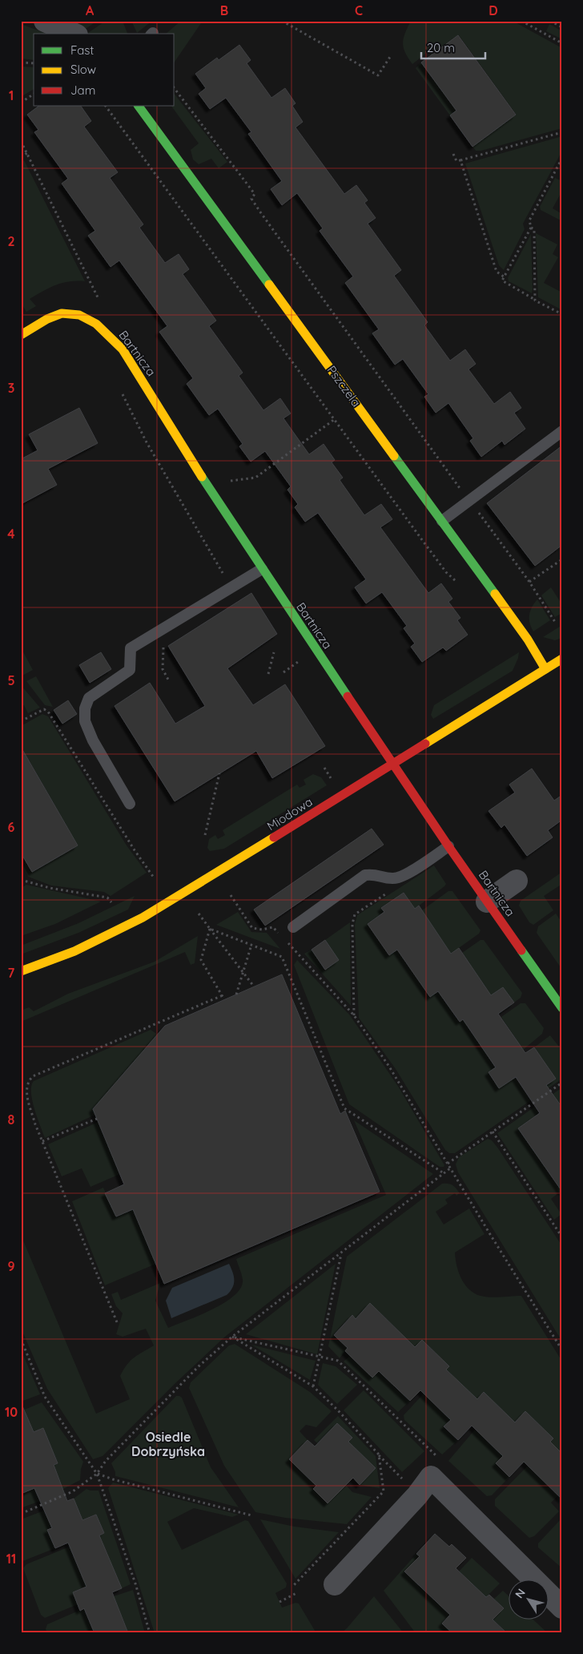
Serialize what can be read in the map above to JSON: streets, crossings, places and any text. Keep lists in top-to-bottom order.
{
  "streets": {
    "street": ["Bartnicza", "Pszczela", "Miodowa"]
  },
  "crossings": [
    ["Bartnicza", "Miodowa"],
    ["Pszczela", "Miodowa"]
  ],
  "districts": ["Osiedle Dobrzyńska"],
  "legend": ["Fast", "Slow", "Jam"],
  "scale_bar": "20 m",
  "north": "top left",
  "grid": {
    "columns": [
      "A",
      "B",
      "C",
      "D"
    ],
    "rows": [
      "1",
      "2",
      "3",
      "4",
      "5",
      "6",
      "7",
      "8",
      "9",
      "10",
      "11"
    ]
  }
}
